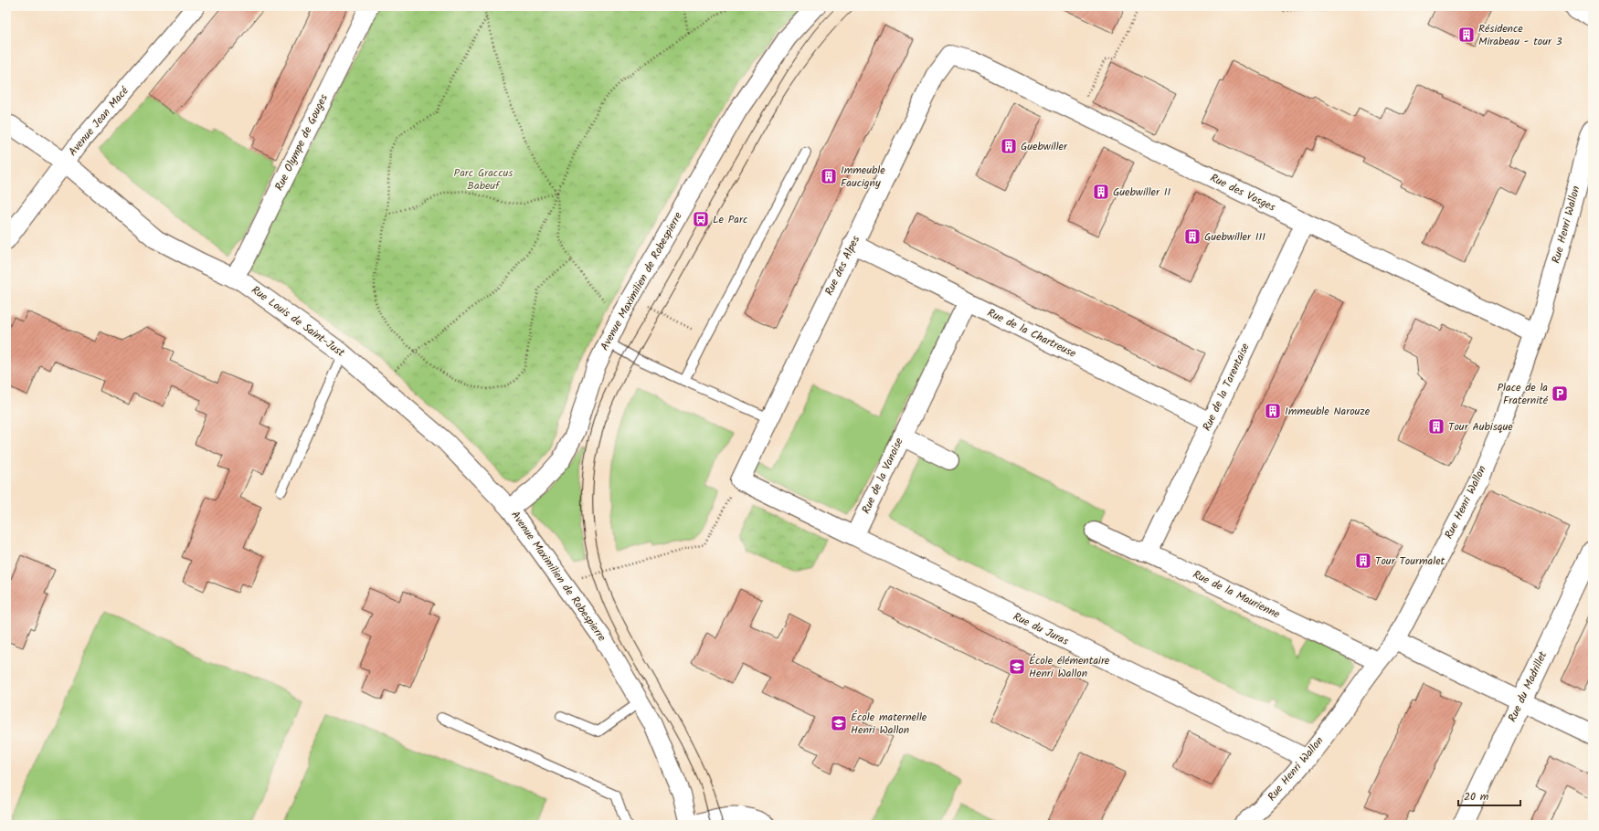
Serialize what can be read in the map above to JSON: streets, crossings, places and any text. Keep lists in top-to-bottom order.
{
  "streets": {
    "street": [
      "Avenue Jean Macé",
      "Rue Olympe de Gouges",
      "Rue des Vosges",
      "Rue Henri Wallon",
      "Rue des Alpes",
      "Avenue Maximilien de Robespierre",
      "Rue Louis de Saint-Just",
      "Rue de la Chartreuse",
      "Rue de la Tarentaise",
      "Rue de la Vanoise",
      "Rue de la Maurienne",
      "Rue du Juras",
      "Rue du Madrillet"
    ]
  },
  "crossings": [
    ["Avenue Jean Macé", "Rue Louis de Saint-Just"],
    ["Rue Olympe de Gouges", "Rue Louis de Saint-Just"],
    ["Rue des Vosges", "Rue Henri Wallon"],
    ["Rue des Vosges", "Rue des Alpes"],
    ["Rue des Vosges", "Rue de la Tarentaise"],
    ["Rue Henri Wallon", "Rue de la Maurienne"],
    ["Rue Henri Wallon", "Rue du Juras"],
    ["Rue des Alpes", "Rue de la Chartreuse"],
    ["Avenue Maximilien de Robespierre", "Rue Louis de Saint-Just"],
    ["Rue de la Chartreuse", "Rue de la Tarentaise"],
    ["Rue de la Chartreuse", "Rue de la Vanoise"],
    ["Rue de la Tarentaise", "Rue de la Maurienne"],
    ["Rue de la Vanoise", "Rue du Juras"]
  ],
  "parks": ["Parc Graccus Babeuf"],
  "places": {
    "building": [
      "Résidence Mirabeau - tour 3",
      "Guebwiller",
      "Immeuble Faucigny",
      "Guebwiller II",
      "Guebwiller III",
      "Immeuble Narouze",
      "Tour Aubisque",
      "Tour Tourmalet"
    ],
    "bus stop": ["Le Parc"],
    "parking": ["Place de la Fraternité"],
    "school or university": ["École élémentaire Henri Wallon", "École maternelle Henri Wallon"]
  },
  "scale_bar": "20 m"
}
